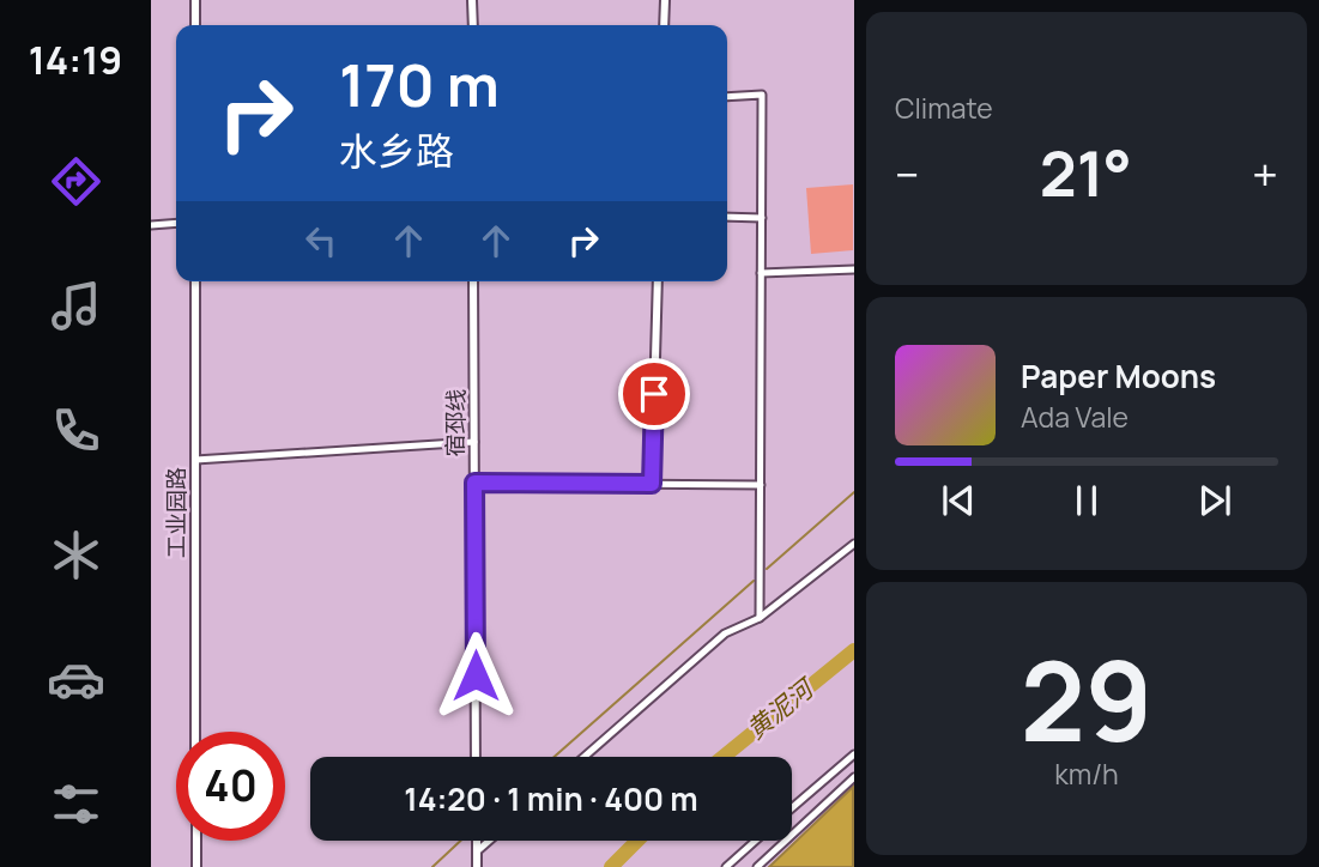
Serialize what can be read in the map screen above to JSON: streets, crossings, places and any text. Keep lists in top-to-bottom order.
{
  "streets": {
    "street": ["宿邳线", "工业园路"]
  },
  "water": ["黄泥河"],
  "page": {
    "tabs": "14:19",
    "tile": [
      "Climate",
      ["29", "km/h"]
    ],
    "turn": ["170 m", "水乡路"],
    "heat": ["−", "21°", "+"],
    "song": ["Paper Moons", "Ada Vale"],
    "limit": "40",
    "trip": "14:20 · 1 min · 400 m"
  }
}
